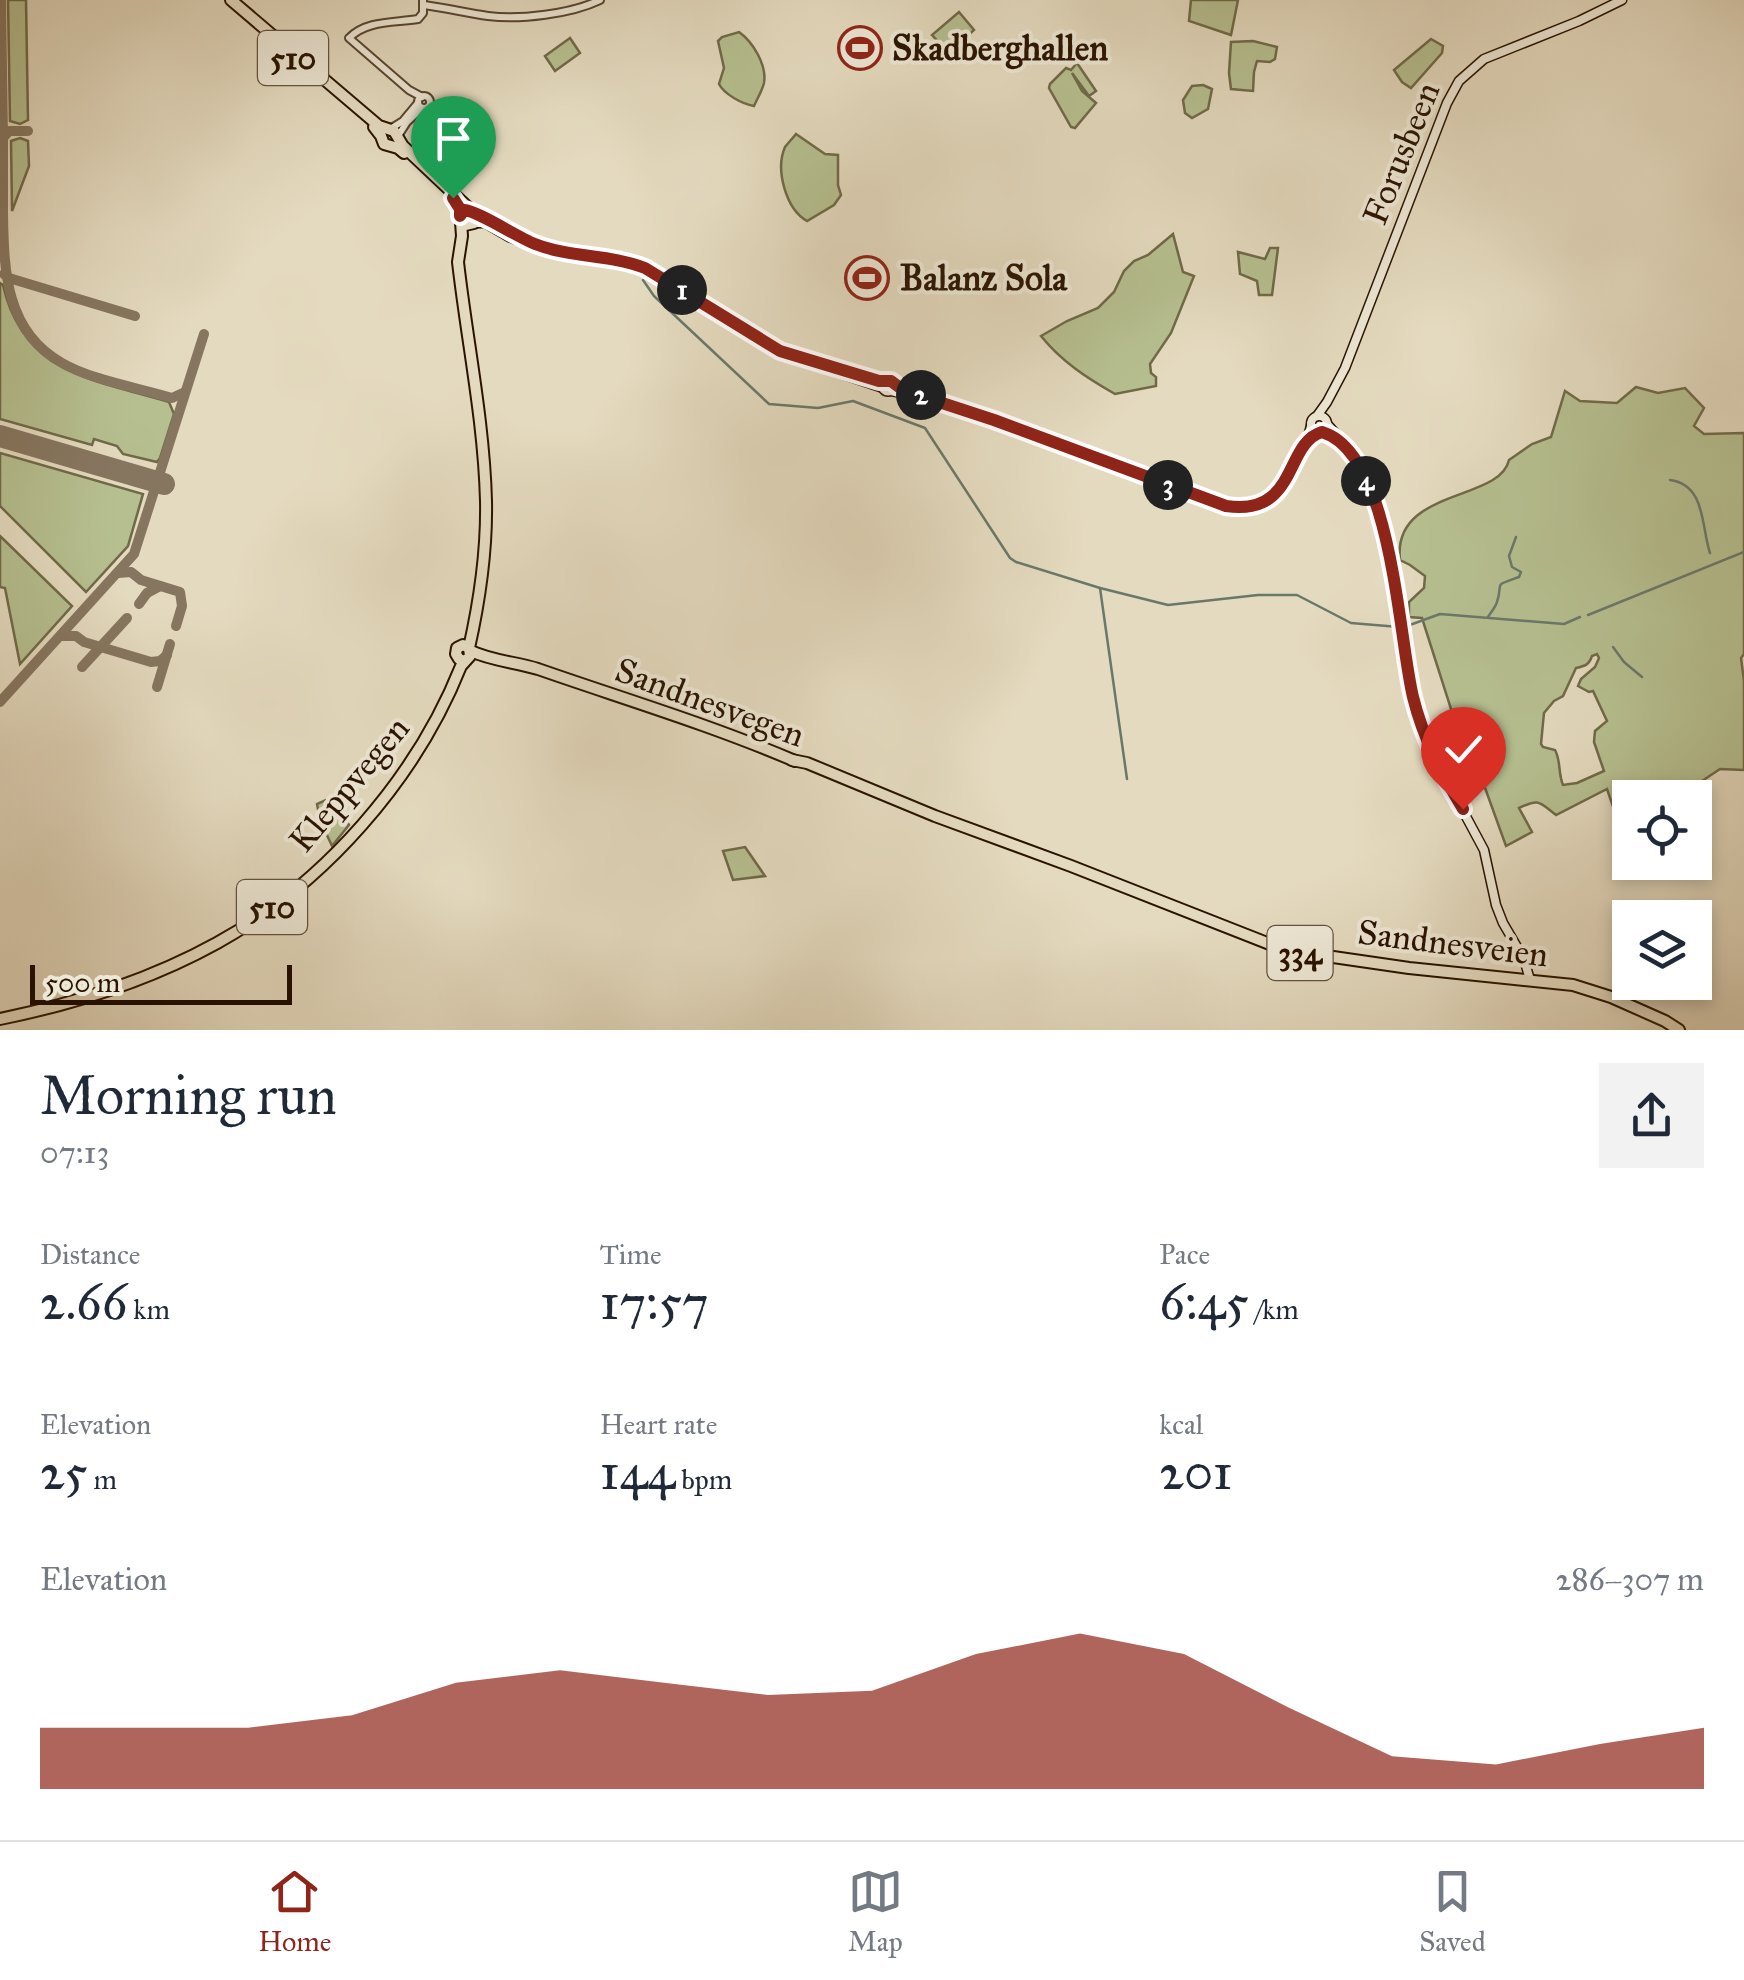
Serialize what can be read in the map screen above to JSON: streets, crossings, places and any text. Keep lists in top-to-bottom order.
{
  "streets": {
    "main road": [
      "510",
      "Forusbeen",
      "Sandnesvegen",
      "Kleppvegen",
      "Sandnesveien",
      "334"
    ]
  },
  "crossings": [
    ["510", "Kleppvegen"],
    ["Sandnesvegen", "Kleppvegen"],
    ["Sandnesvegen", "Sandnesveien"]
  ],
  "places": {
    "sports": ["Skadberghallen", "Balanz Sola"]
  },
  "scale_bar": "500 m",
  "page": {
    "pins": [
      "1",
      "2",
      "4",
      "3"
    ],
    "scale": "500 m",
    "heading": ["Morning run", "07:13"],
    "stats": [
      ["Distance", "2.66 km"],
      ["Time", "17:57"],
      ["Pace", "6:45 /km"],
      ["Elevation", "25 m"],
      ["Heart rate", "144 bpm"],
      ["kcal", "201"]
    ],
    "chart": ["Elevation", "286–307 m"],
    "tabs": ["Home", "Map", "Saved"]
  }
}
